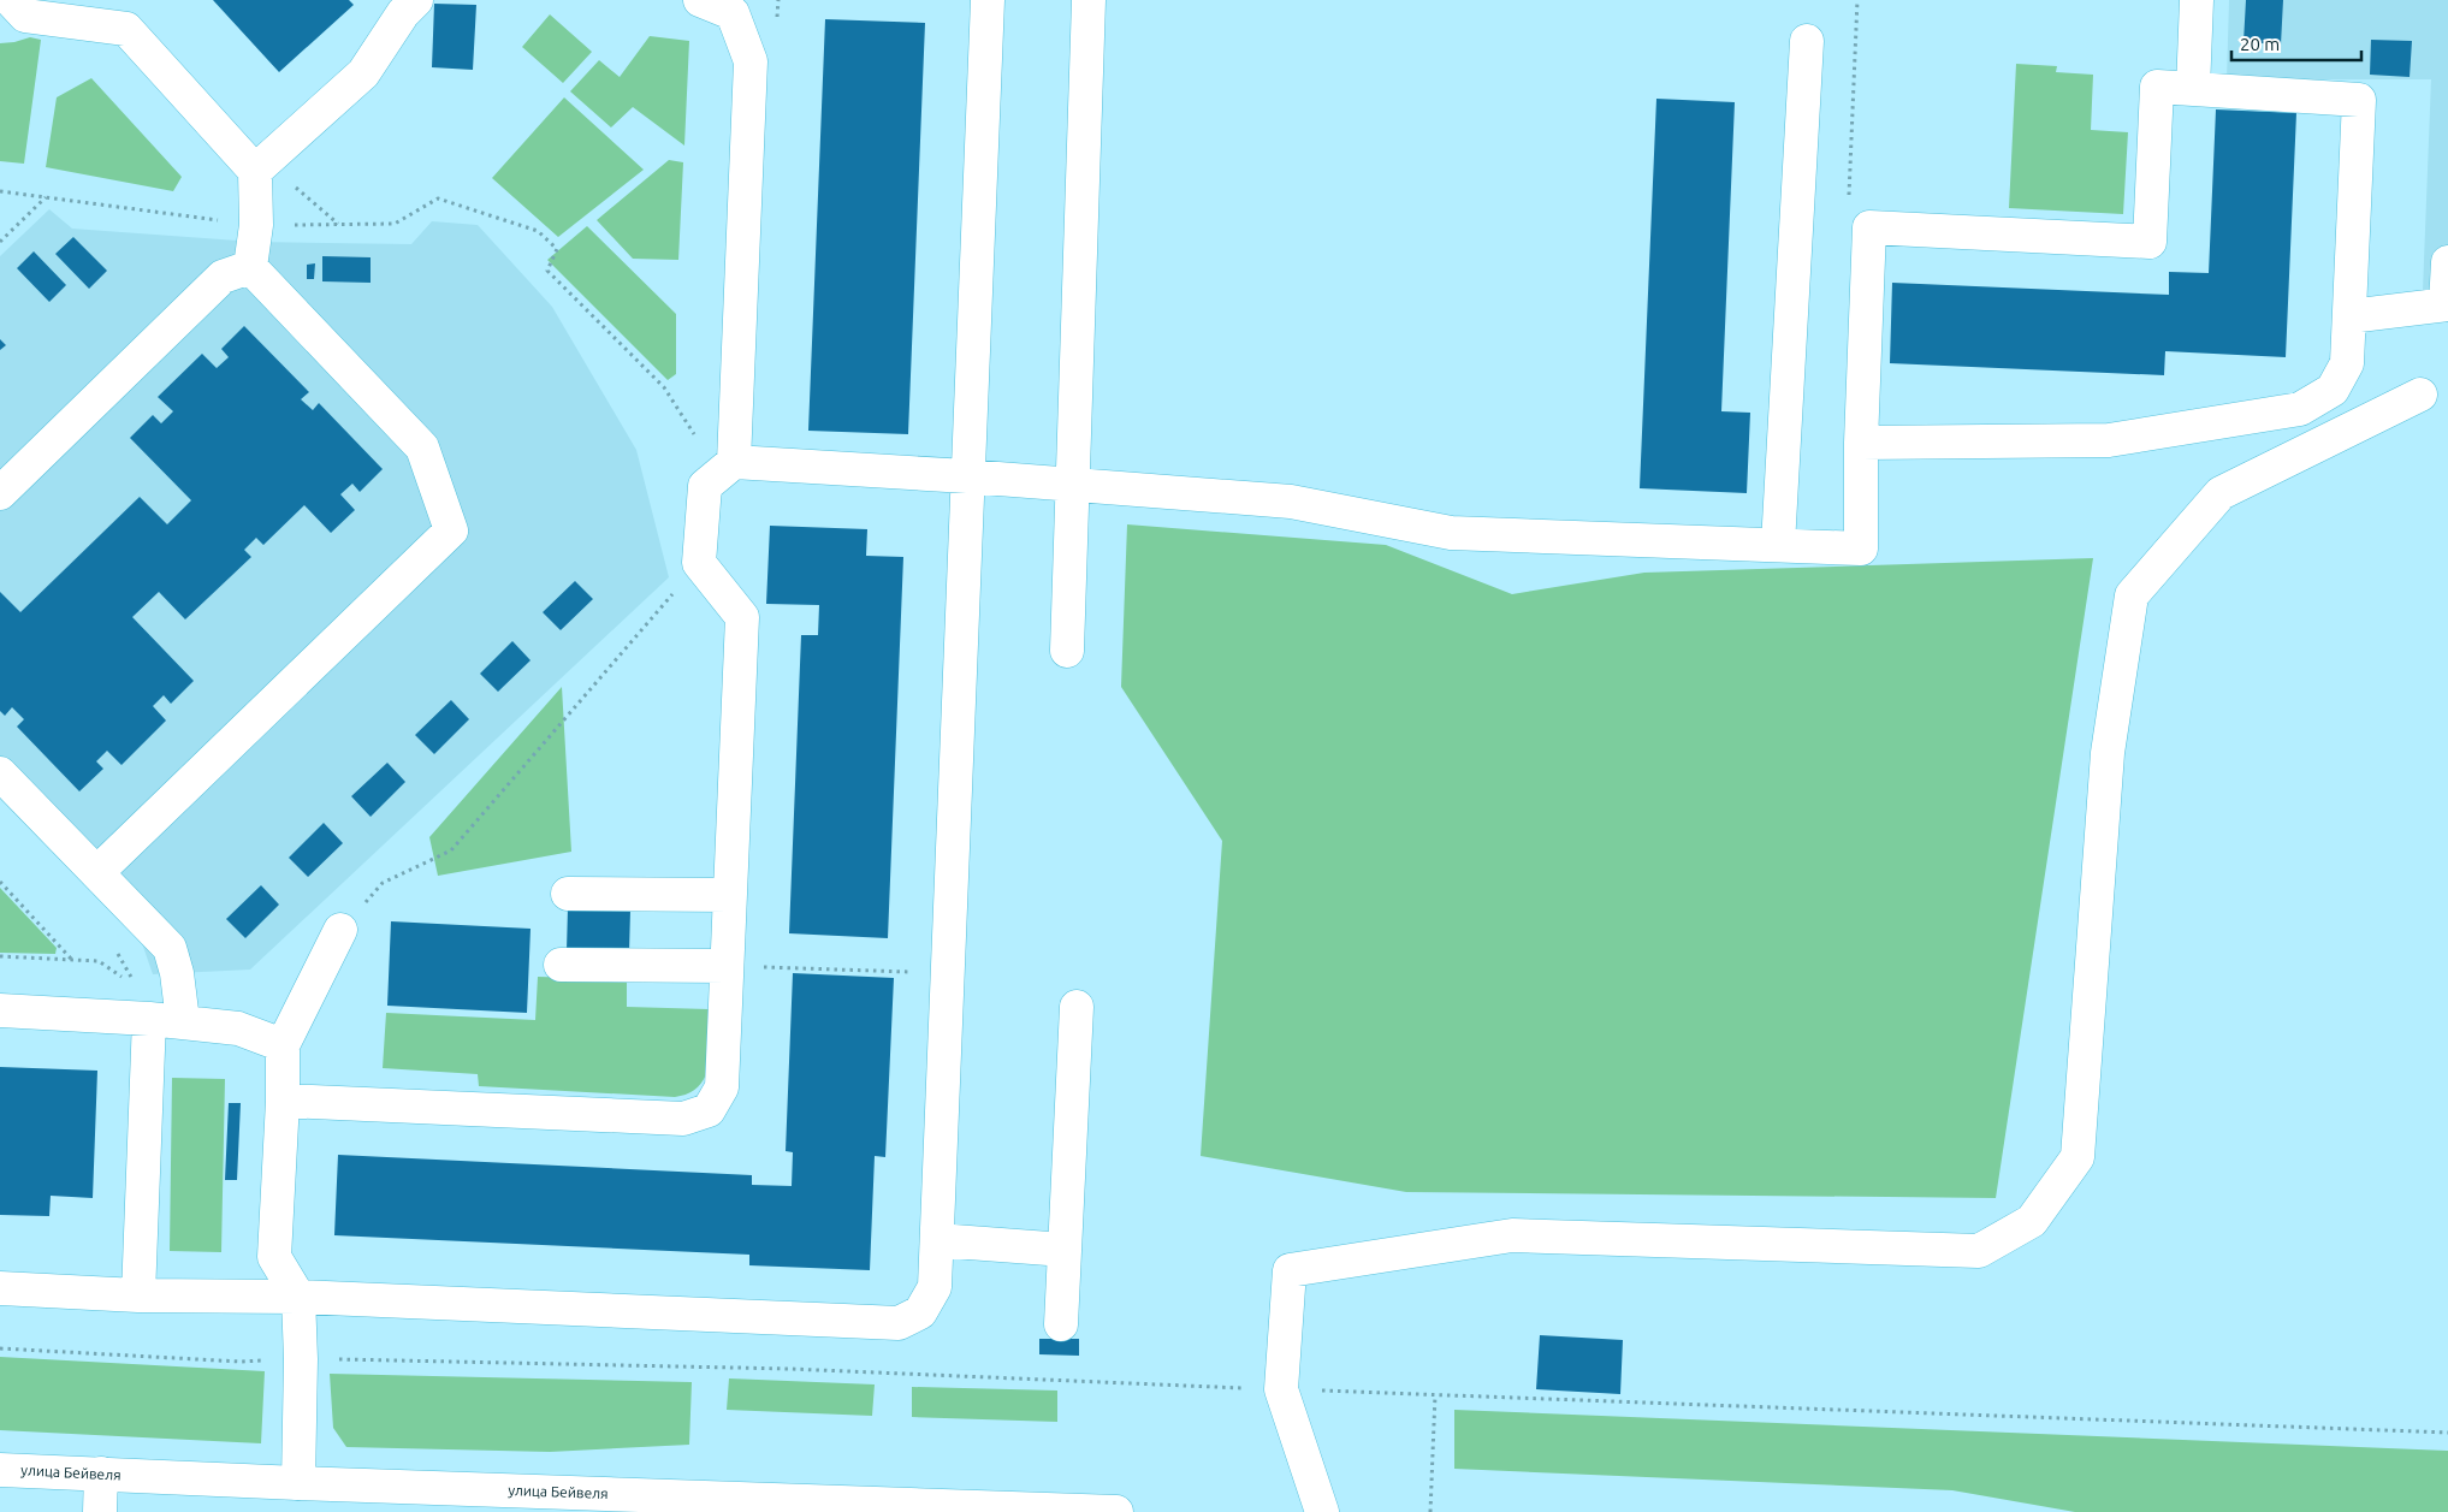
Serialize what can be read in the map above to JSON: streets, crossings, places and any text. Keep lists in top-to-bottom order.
{
  "streets": {
    "main road": ["улица Бейвеля"]
  },
  "scale_bar": "20 m"
}
